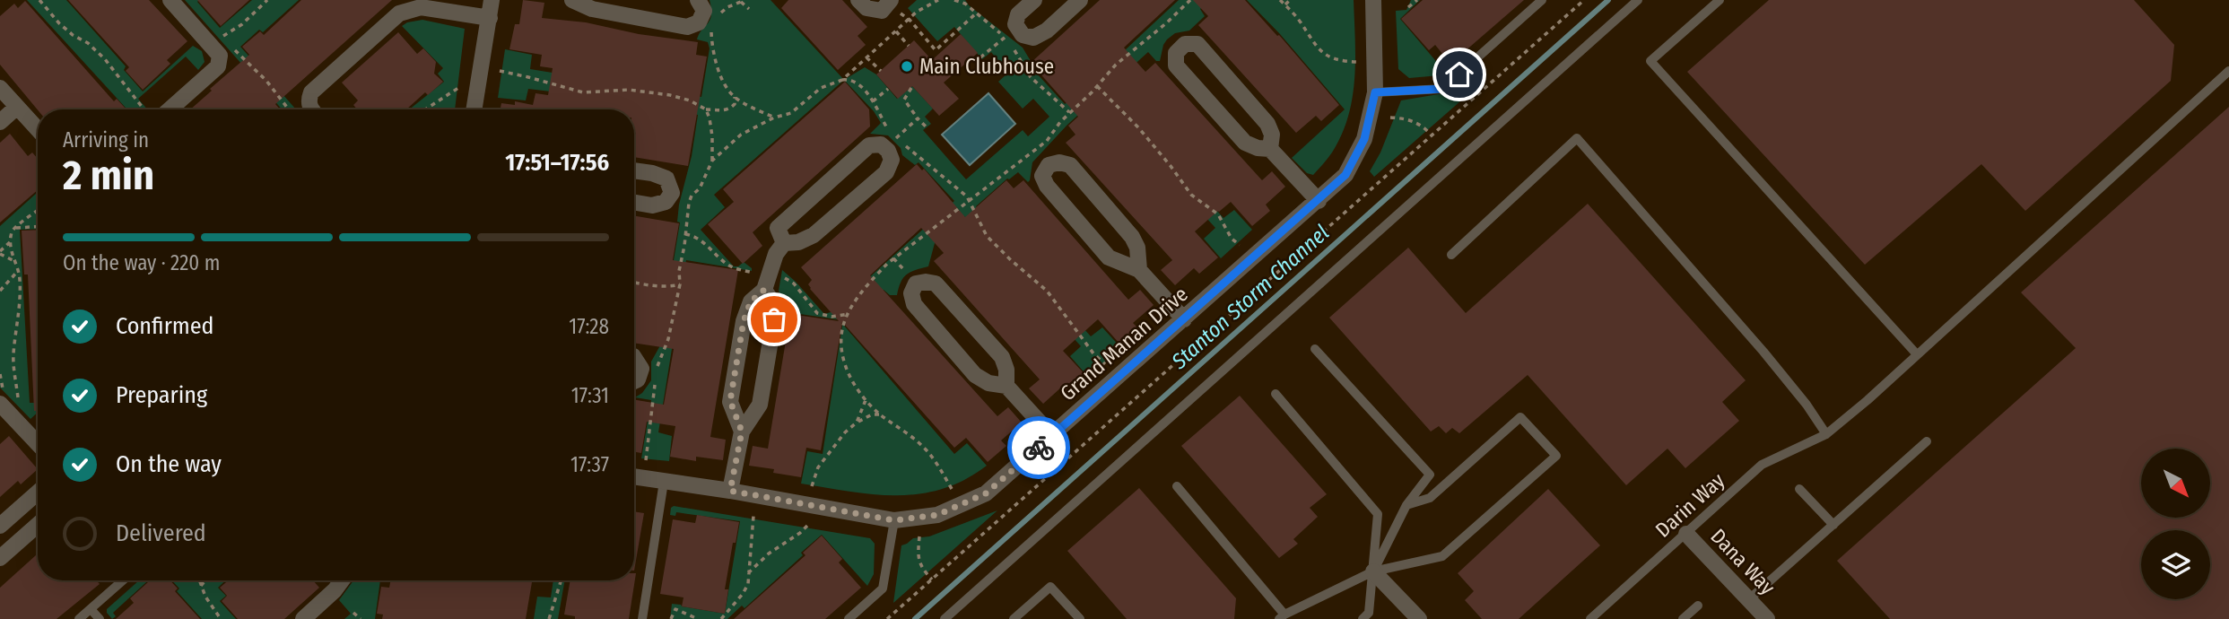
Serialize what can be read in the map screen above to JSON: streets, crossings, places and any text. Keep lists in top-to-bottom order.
{
  "streets": {
    "street": ["Grand Manan Drive", "Dana Way"],
    "lane": ["Darin Way"]
  },
  "crossings": [
    ["Darin Way", "Dana Way"]
  ],
  "water": ["Stanton Storm Channel"],
  "places": ["Main Clubhouse"],
  "north": "bottom right",
  "page": {
    "heading": ["2 min", "Arriving in", "17:51–17:56"],
    "bar": "On the way · 220 m",
    "list": [
      ["Confirmed", "17:28"],
      ["Preparing", "17:31"],
      ["On the way", "17:37"],
      "Delivered"
    ]
  }
}
